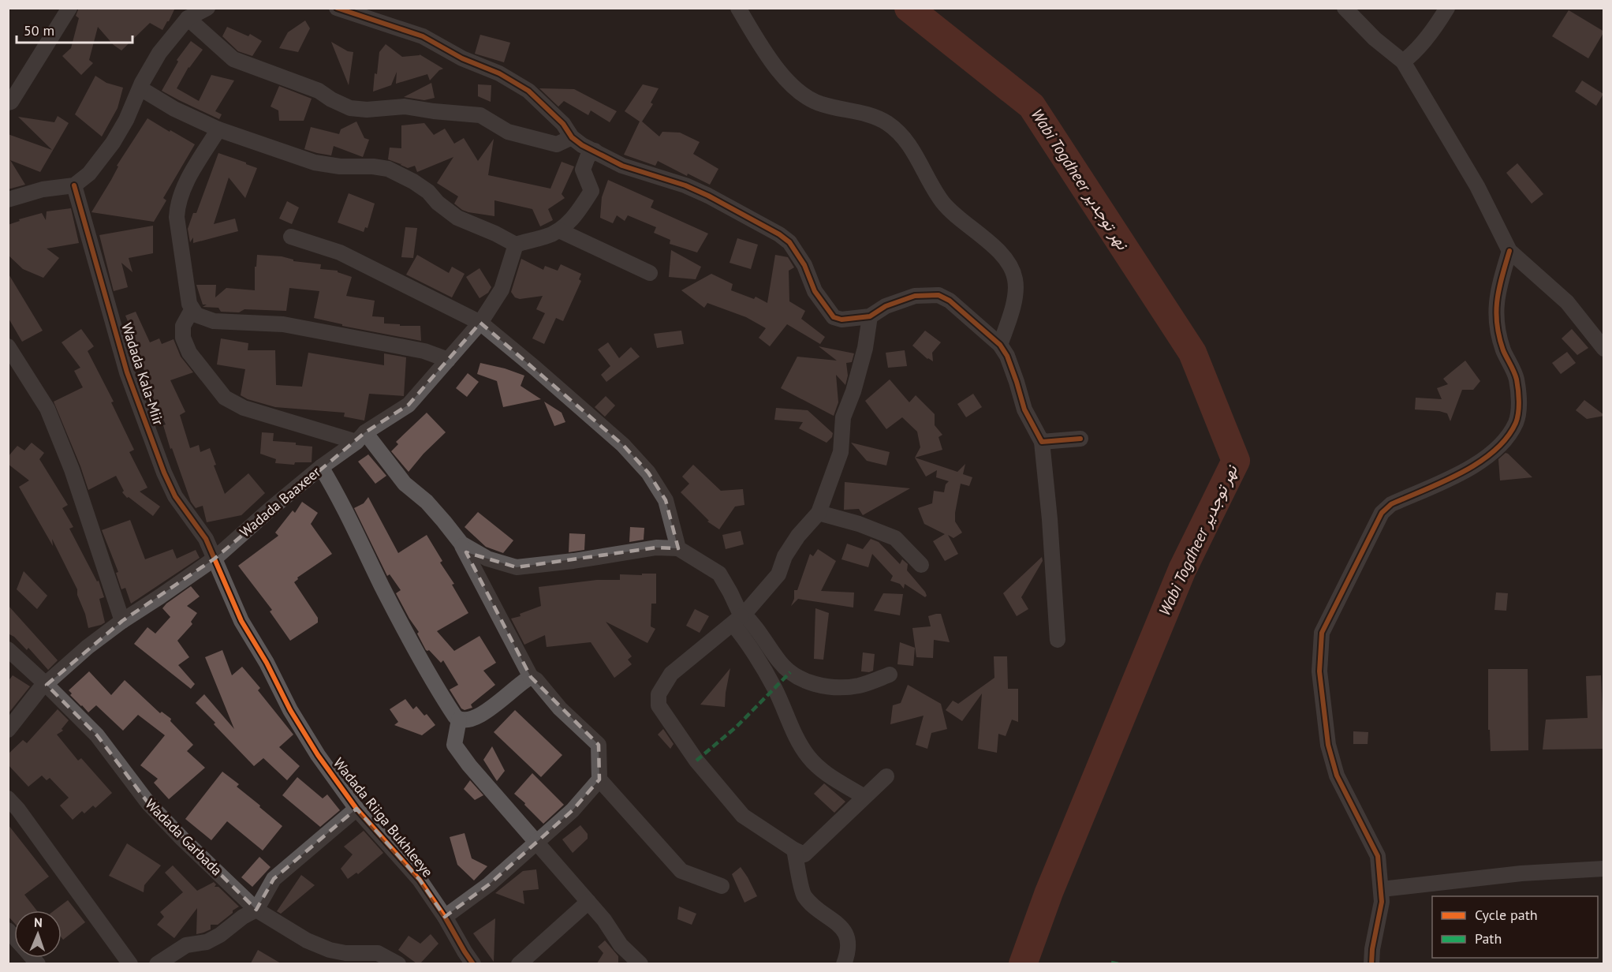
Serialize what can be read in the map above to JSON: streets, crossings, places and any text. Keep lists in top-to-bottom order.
{
  "streets": {
    "street": [
      "Wadada Kala-Miir",
      "Wadada Baaxeer",
      "Wadada Riiga Bukhleeye",
      "Wadada Garbada"
    ]
  },
  "crossings": [
    ["Wadada Kala-Miir", "Wadada Baaxeer"],
    ["Wadada Kala-Miir", "Wadada Riiga Bukhleeye"],
    ["Wadada Baaxeer", "Wadada Riiga Bukhleeye"],
    ["Wadada Baaxeer", "Wadada Garbada"]
  ],
  "water": ["Wabi Togdheer نهر توجدير"],
  "legend": ["Cycle path", "Path"],
  "scale_bar": "50 m",
  "north": "top"
}
